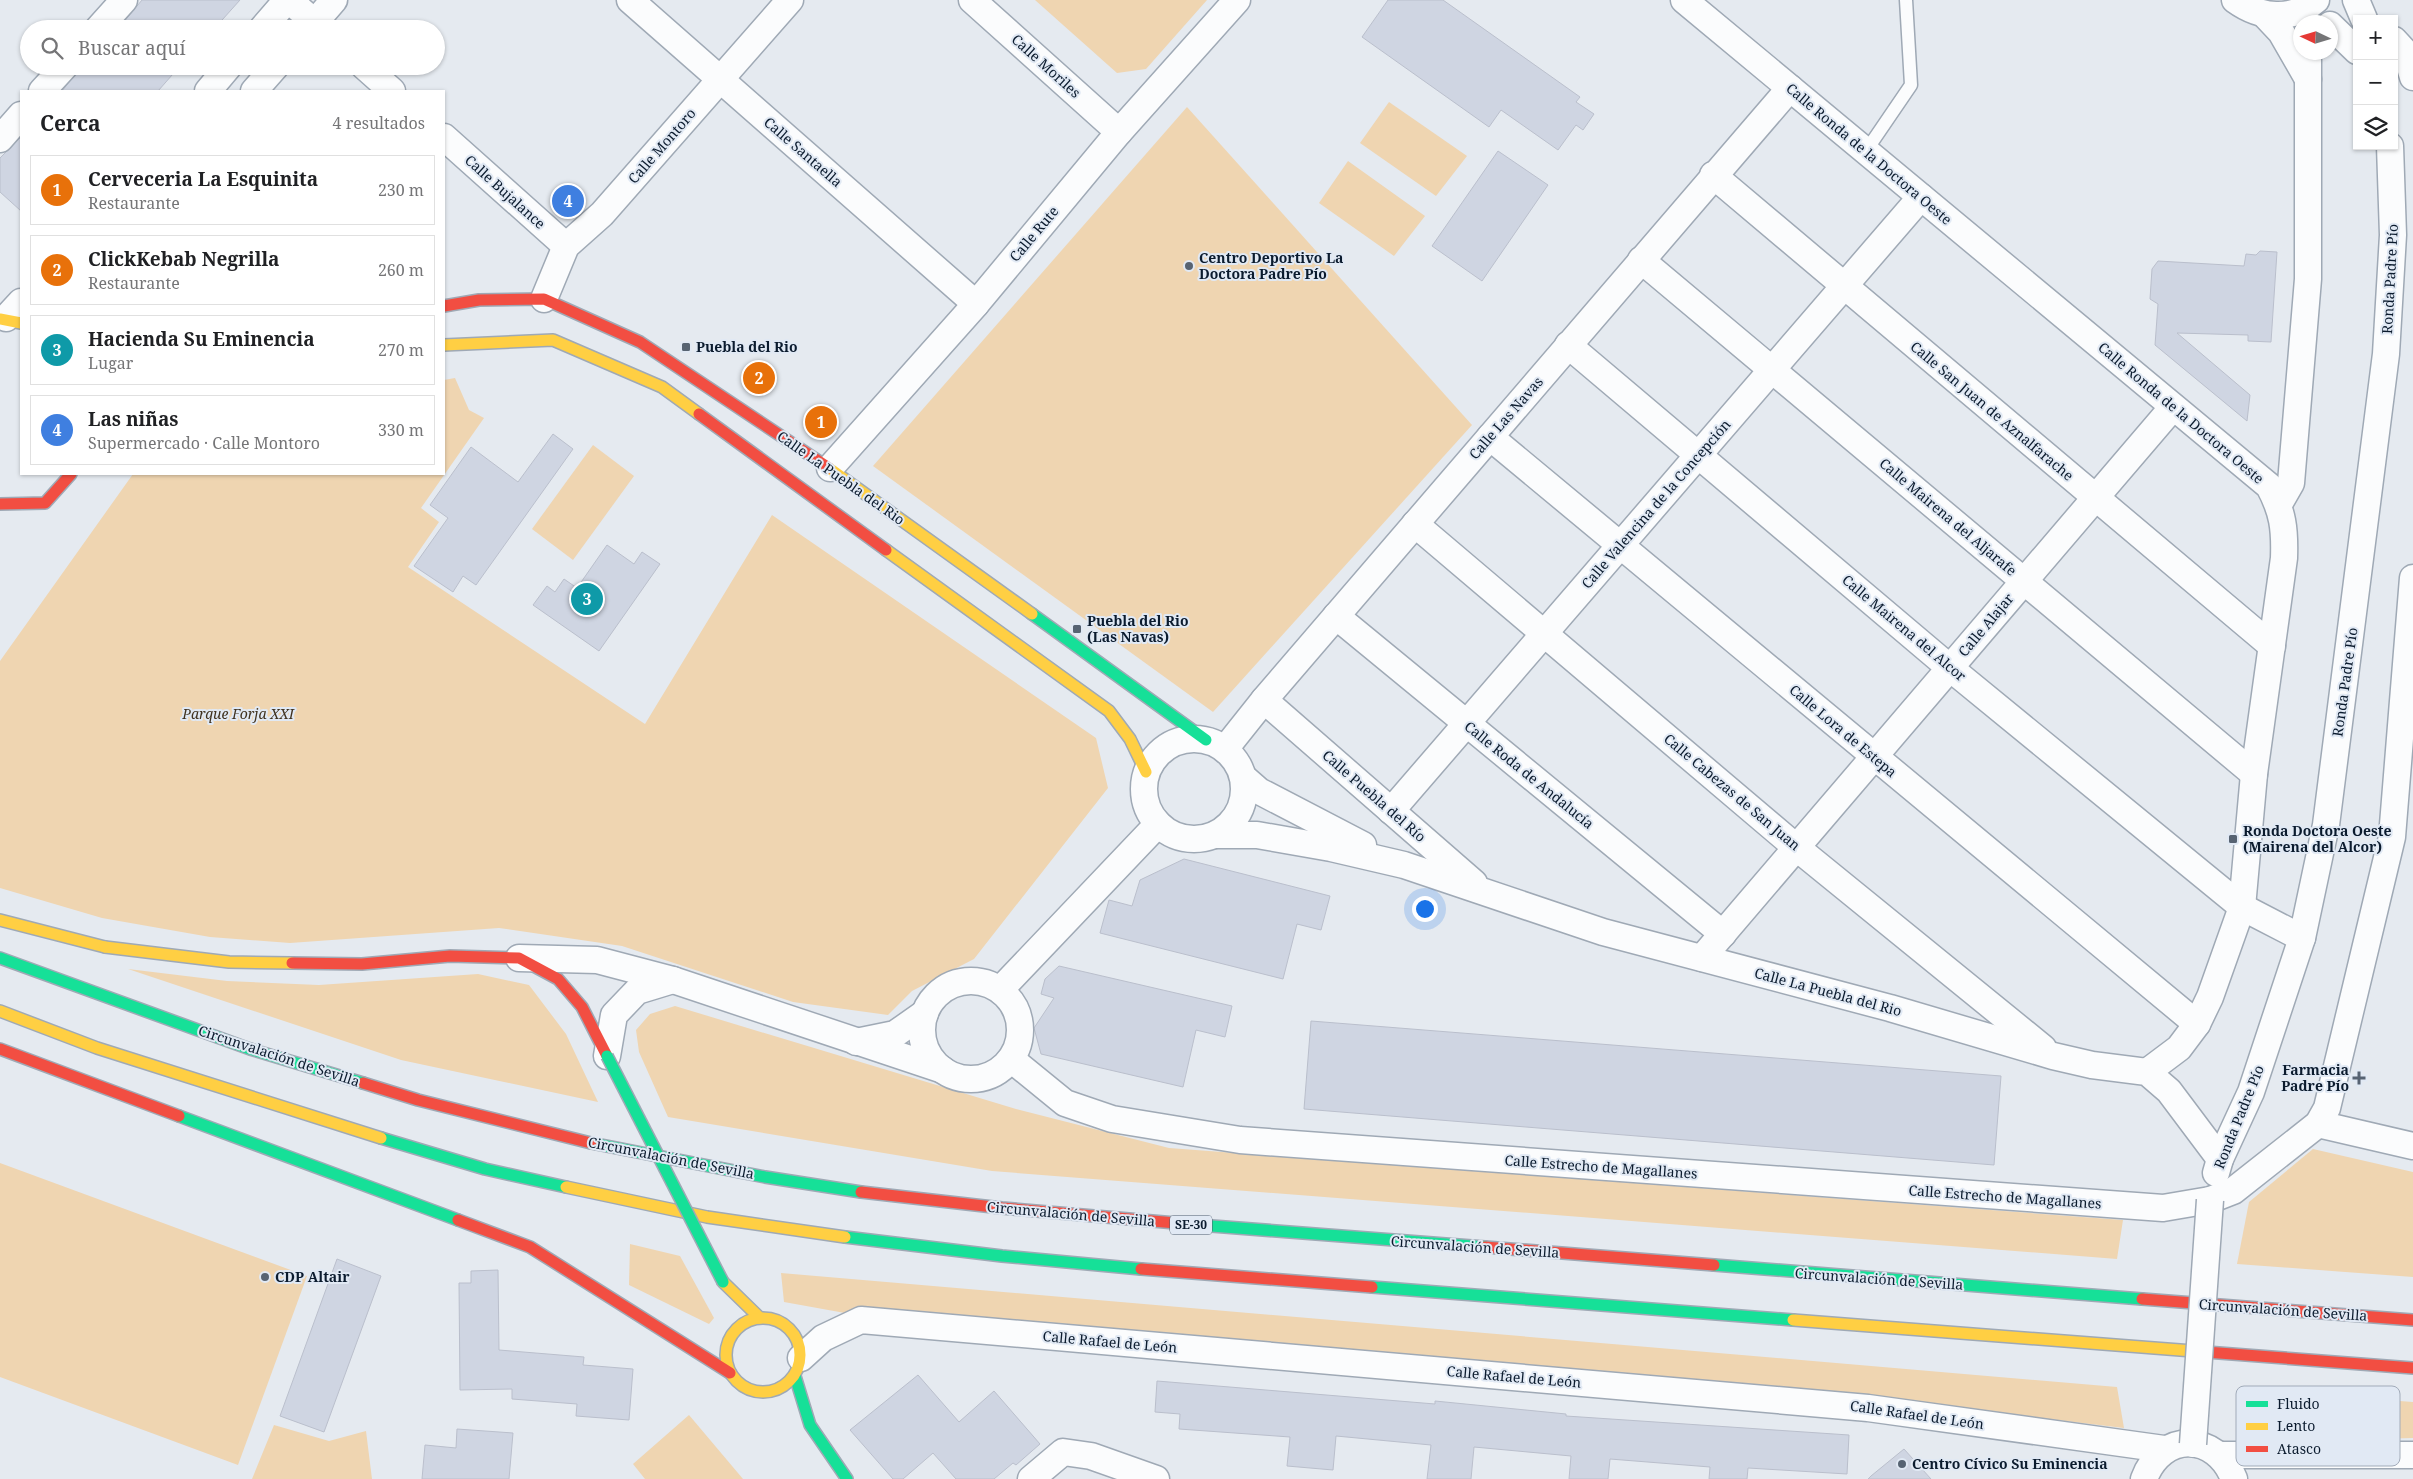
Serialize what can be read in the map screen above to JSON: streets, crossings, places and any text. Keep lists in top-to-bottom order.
{
  "streets": {
    "main road": ["Calle La Puebla del Rio", "Circunvalación de Sevilla", "SE-30"],
    "street": [
      "Calle Moriles",
      "Calle Montoro",
      "Calle Santaella",
      "Calle Ronda de la Doctora Oeste",
      "Calle Bujalance",
      "Calle Rute",
      "Ronda Padre Pío",
      "Calle San Juan de Aznalfarache",
      "Calle Las Navas",
      "Calle Valencina de la Concepción",
      "Calle Mairena del Aljarafe",
      "Calle Alajar",
      "Calle Mairena del Alcor",
      "Calle Lora de Estepa",
      "Calle Roda de Andalucía",
      "Calle Cabezas de San Juan",
      "Calle Puebla del Río",
      "Calle Estrecho de Magallanes",
      "Calle Rafael de León"
    ]
  },
  "crossings": [
    ["Calle Moriles", "Calle Rute"],
    ["Calle Montoro", "Calle Santaella"],
    ["Calle Montoro", "Calle Bujalance"],
    ["Calle Montoro", "Calle La Puebla del Rio"],
    ["Calle Santaella", "Calle Rute"],
    ["Calle Ronda de la Doctora Oeste", "Calle San Juan de Aznalfarache"],
    ["Calle Ronda de la Doctora Oeste", "Calle Las Navas"],
    ["Calle Ronda de la Doctora Oeste", "Calle La Puebla del Rio"],
    ["Calle Ronda de la Doctora Oeste", "Calle Valencina de la Concepción"],
    ["Calle Ronda de la Doctora Oeste", "Calle Mairena del Aljarafe"],
    ["Calle Ronda de la Doctora Oeste", "Calle Alajar"],
    ["Calle Ronda de la Doctora Oeste", "Calle Mairena del Alcor"],
    ["Calle Ronda de la Doctora Oeste", "Calle Lora de Estepa"],
    ["Calle Rute", "Calle La Puebla del Rio"],
    ["Ronda Padre Pío", "Calle Mairena del Alcor"],
    ["Ronda Padre Pío", "Calle Estrecho de Magallanes"],
    ["Calle San Juan de Aznalfarache", "Calle Las Navas"],
    ["Calle San Juan de Aznalfarache", "Calle Valencina de la Concepción"],
    ["Calle San Juan de Aznalfarache", "Calle Alajar"],
    ["Calle Las Navas", "Calle La Puebla del Rio"],
    ["Calle Las Navas", "Calle Mairena del Aljarafe"],
    ["Calle Las Navas", "Calle Mairena del Alcor"],
    ["Calle Las Navas", "Calle Lora de Estepa"],
    ["Calle Las Navas", "Calle Roda de Andalucía"],
    ["Calle Las Navas", "Calle Cabezas de San Juan"],
    ["Calle Las Navas", "Calle Puebla del Río"],
    ["Calle La Puebla del Rio", "Calle Alajar"],
    ["Calle La Puebla del Rio", "Calle Cabezas de San Juan"],
    ["Calle La Puebla del Rio", "Calle Puebla del Río"],
    ["Calle Valencina de la Concepción", "Calle Mairena del Aljarafe"],
    ["Calle Valencina de la Concepción", "Calle Mairena del Alcor"],
    ["Calle Valencina de la Concepción", "Calle Lora de Estepa"],
    ["Calle Valencina de la Concepción", "Calle Roda de Andalucía"],
    ["Calle Valencina de la Concepción", "Calle Cabezas de San Juan"],
    ["Calle Valencina de la Concepción", "Calle Puebla del Río"],
    ["Calle Mairena del Aljarafe", "Calle Alajar"],
    ["Calle Alajar", "Calle Mairena del Alcor"],
    ["Calle Alajar", "Calle Lora de Estepa"],
    ["Calle Alajar", "Calle Roda de Andalucía"],
    ["Calle Alajar", "Calle Cabezas de San Juan"]
  ],
  "parks": ["Parque Forja XXI"],
  "places": {
    "other": ["Centro Deportivo La Doctora Padre Pío", "CDP Altair", "Centro Cívico Su Eminencia"],
    "transit": ["Puebla del Rio", "Puebla del Rio (Las Navas)", "Ronda Doctora Oeste (Mairena del Alcor)"],
    "health": ["Farmacia Padre Pío"]
  },
  "legend": ["Fluido", "Lento", "Atasco"],
  "north": "left",
  "page": {
    "map_buttons": ["+", "−"],
    "search": "Buscar aquí",
    "heading": ["Cerca", "4 resultados"],
    "list": [
      {
        "mark": "1",
        "name": "Cerveceria La Esquinita",
        "note": "Restaurante",
        "value": "230 m"
      },
      {
        "mark": "2",
        "name": "ClickKebab Negrilla",
        "note": "Restaurante",
        "value": "260 m"
      },
      {
        "mark": "3",
        "name": "Hacienda Su Eminencia",
        "note": "Lugar",
        "value": "270 m"
      },
      {
        "mark": "4",
        "name": "Las niñas",
        "note": "Supermercado · Calle Montoro",
        "value": "330 m"
      }
    ],
    "pins": [
      "4",
      "2",
      "1",
      "3"
    ]
  }
}
